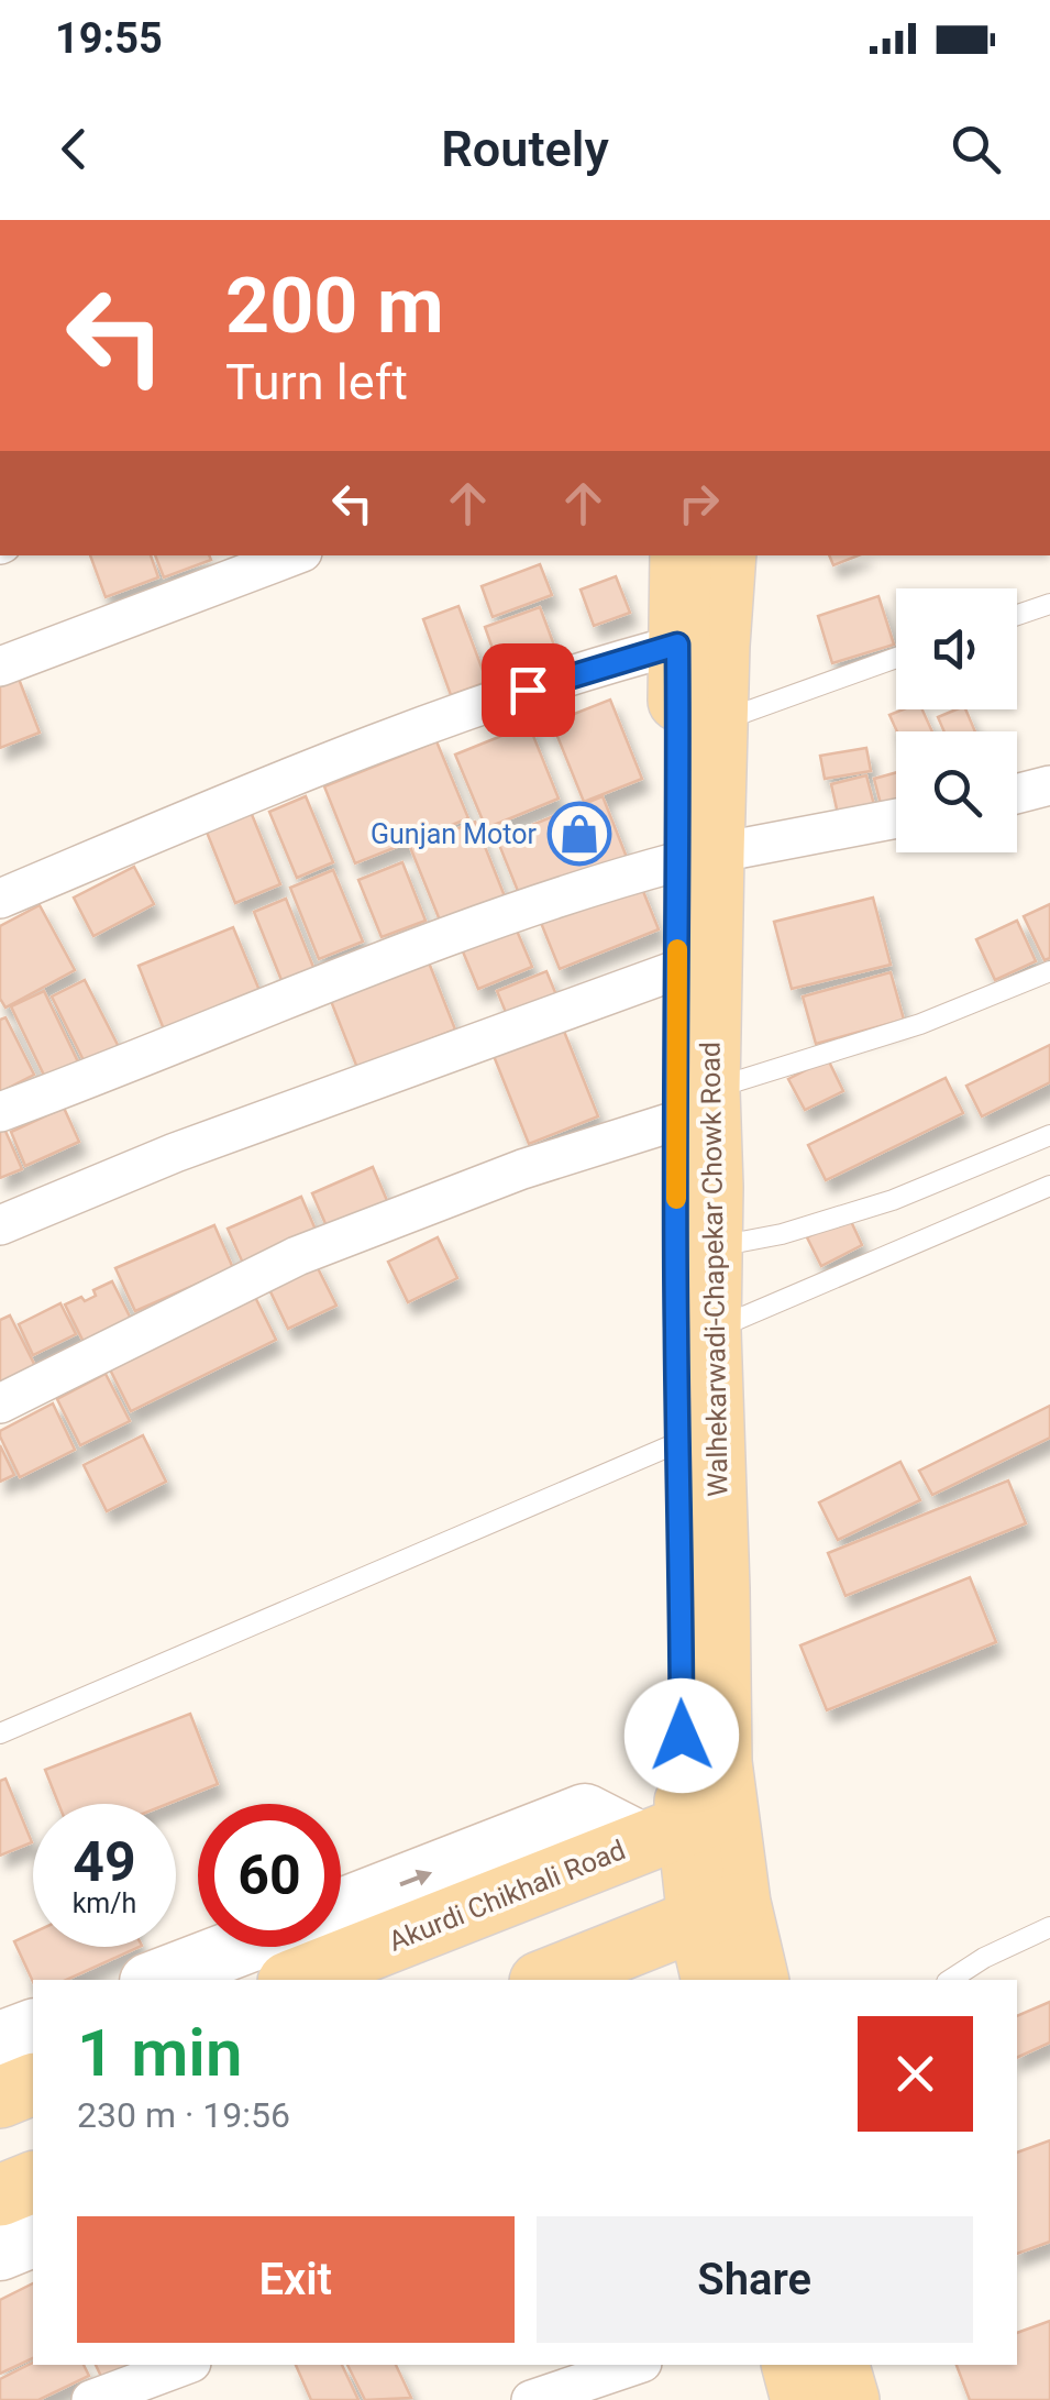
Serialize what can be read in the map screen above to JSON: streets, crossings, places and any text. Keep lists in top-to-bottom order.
{
  "streets": {
    "main road": ["Walhekarwadi-Chapekar Chowk Road", "Akurdi Chikhali Road"]
  },
  "crossings": [
    ["Walhekarwadi-Chapekar Chowk Road", "Akurdi Chikhali Road"]
  ],
  "places": {
    "shop": ["Gunjan Motor"]
  },
  "page": {
    "status": "19:55",
    "header": "Routely",
    "turn": ["200 m", "Turn left"],
    "speed": "49 km/h",
    "limit": "60",
    "heading": ["1 min", "230 m · 19:56"],
    "buttons": ["Exit", "Share"]
  }
}
